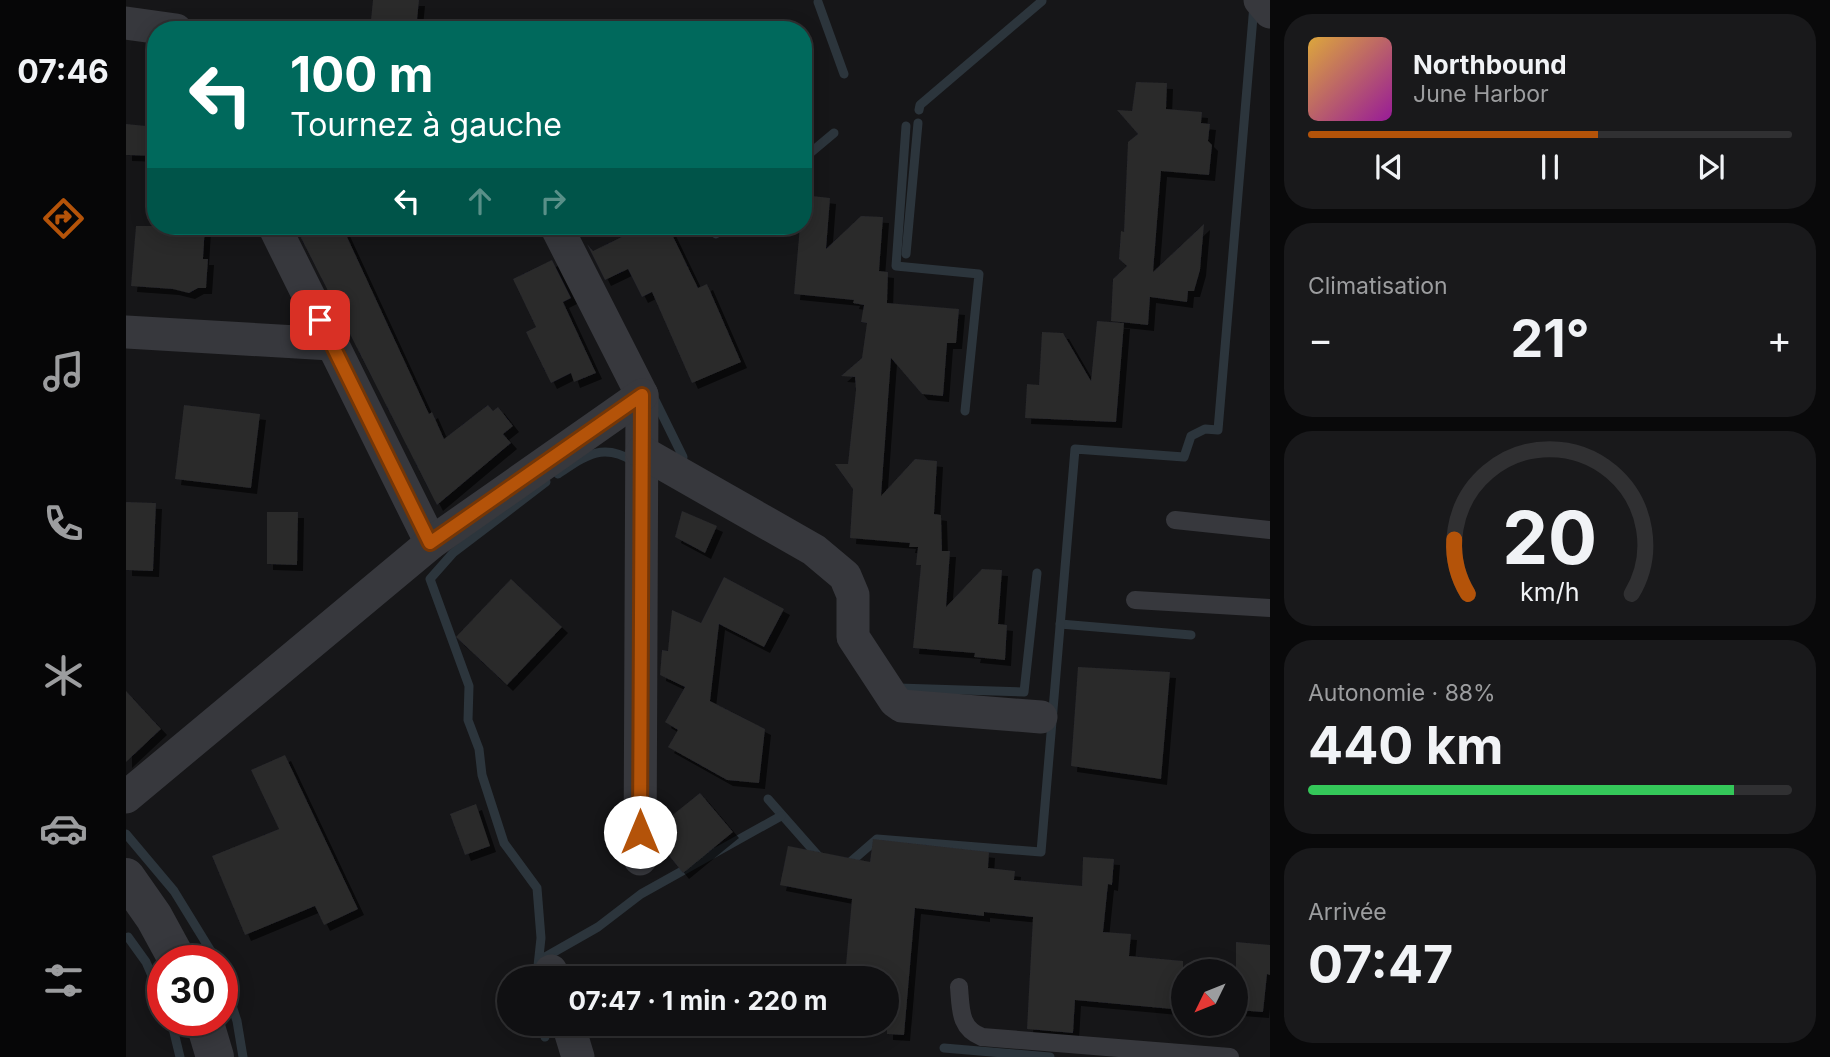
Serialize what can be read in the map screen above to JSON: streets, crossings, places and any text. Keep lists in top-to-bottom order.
{
  "north": "bottom left",
  "page": {
    "tabs": "07:46",
    "turn": ["100 m", "Tournez à gauche"],
    "song": ["Northbound", "June Harbor"],
    "tile": [
      "Climatisation",
      ["Autonomie · 88%", "440 km"],
      ["Arrivée", "07:47"]
    ],
    "heat": ["−", "21°", "+"],
    "limit": "30",
    "trip": "07:47 · 1 min · 220 m",
    "gauge": ["20", "km/h"]
  }
}
